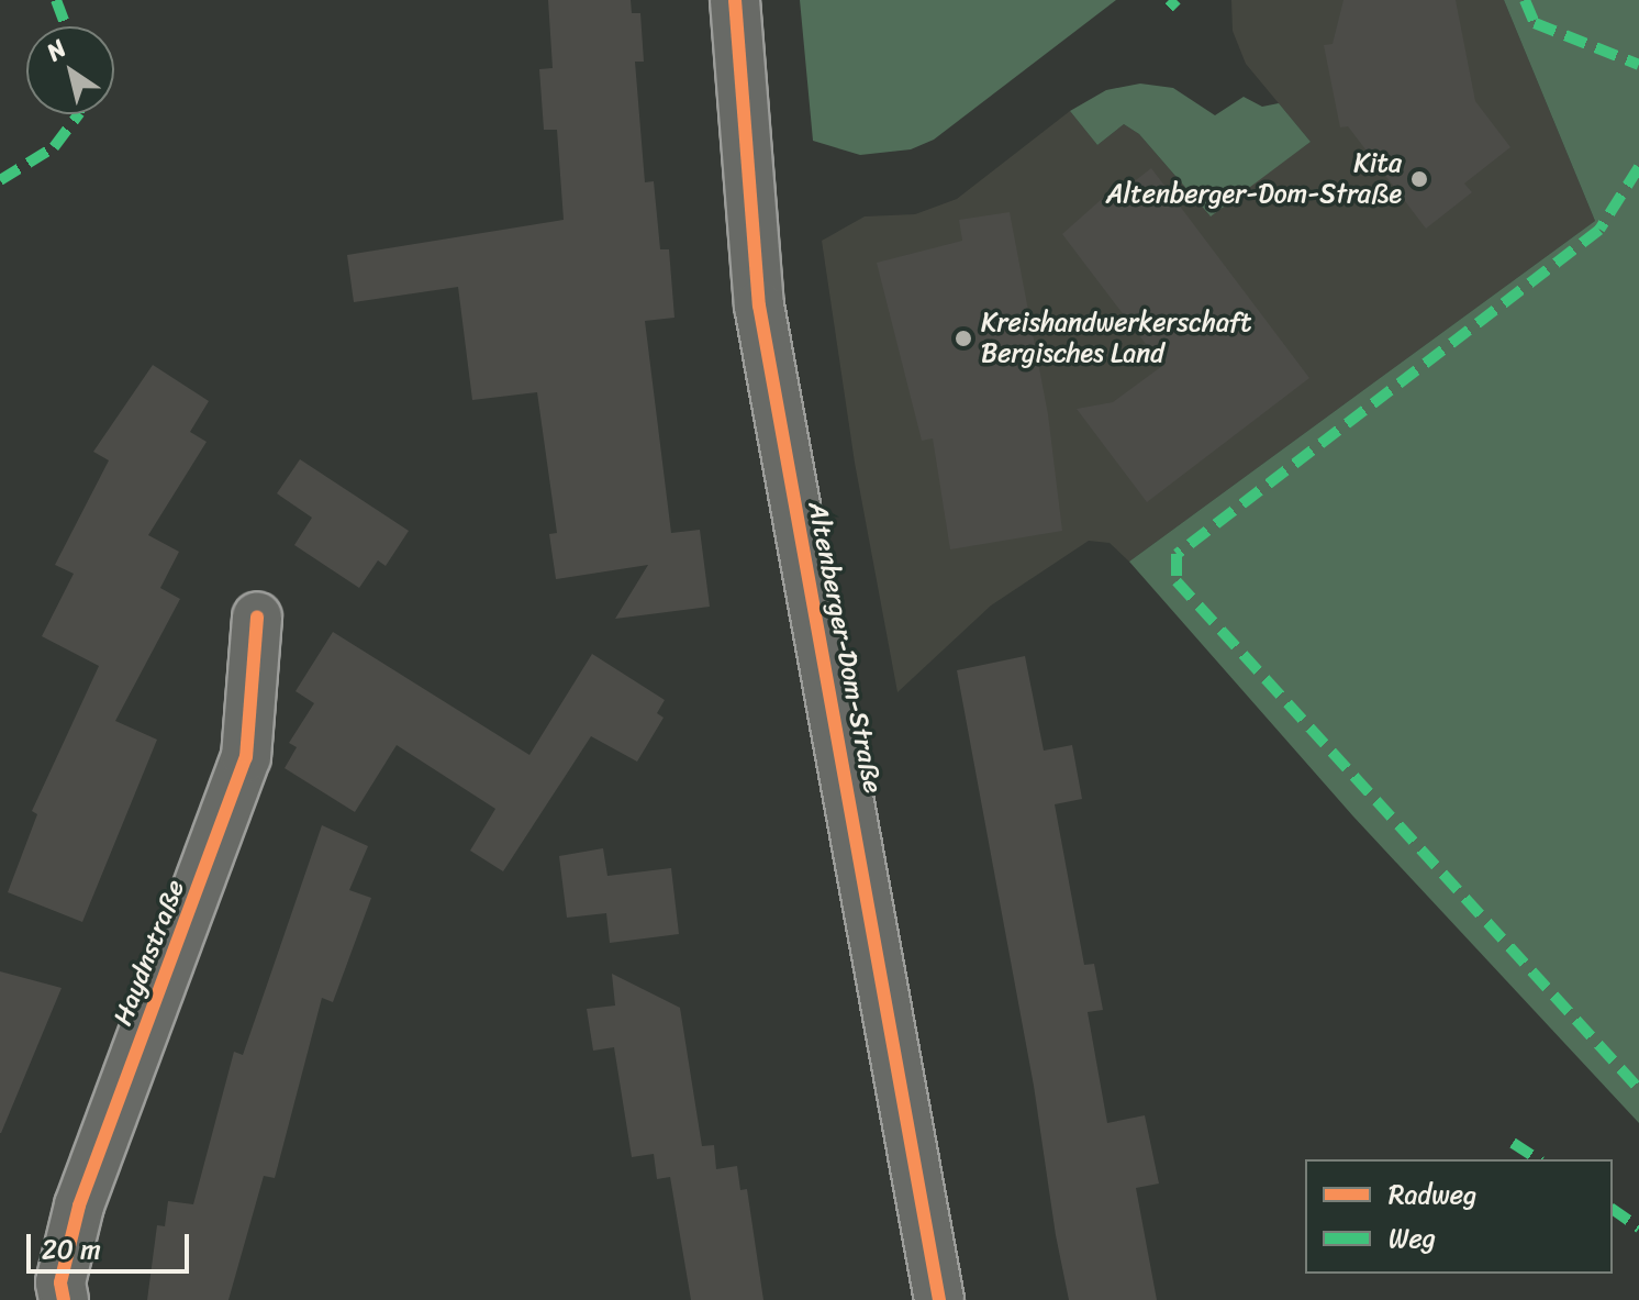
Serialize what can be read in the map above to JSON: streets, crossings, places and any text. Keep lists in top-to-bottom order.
{
  "streets": {
    "main road": ["Altenberger-Dom-Straße", "Haydnstraße"]
  },
  "places": ["Kita Altenberger-Dom-Straße", "Kreishandwerkerschaft Bergisches Land"],
  "legend": ["Radweg", "Weg"],
  "scale_bar": "20 m",
  "north": "top left"
}
